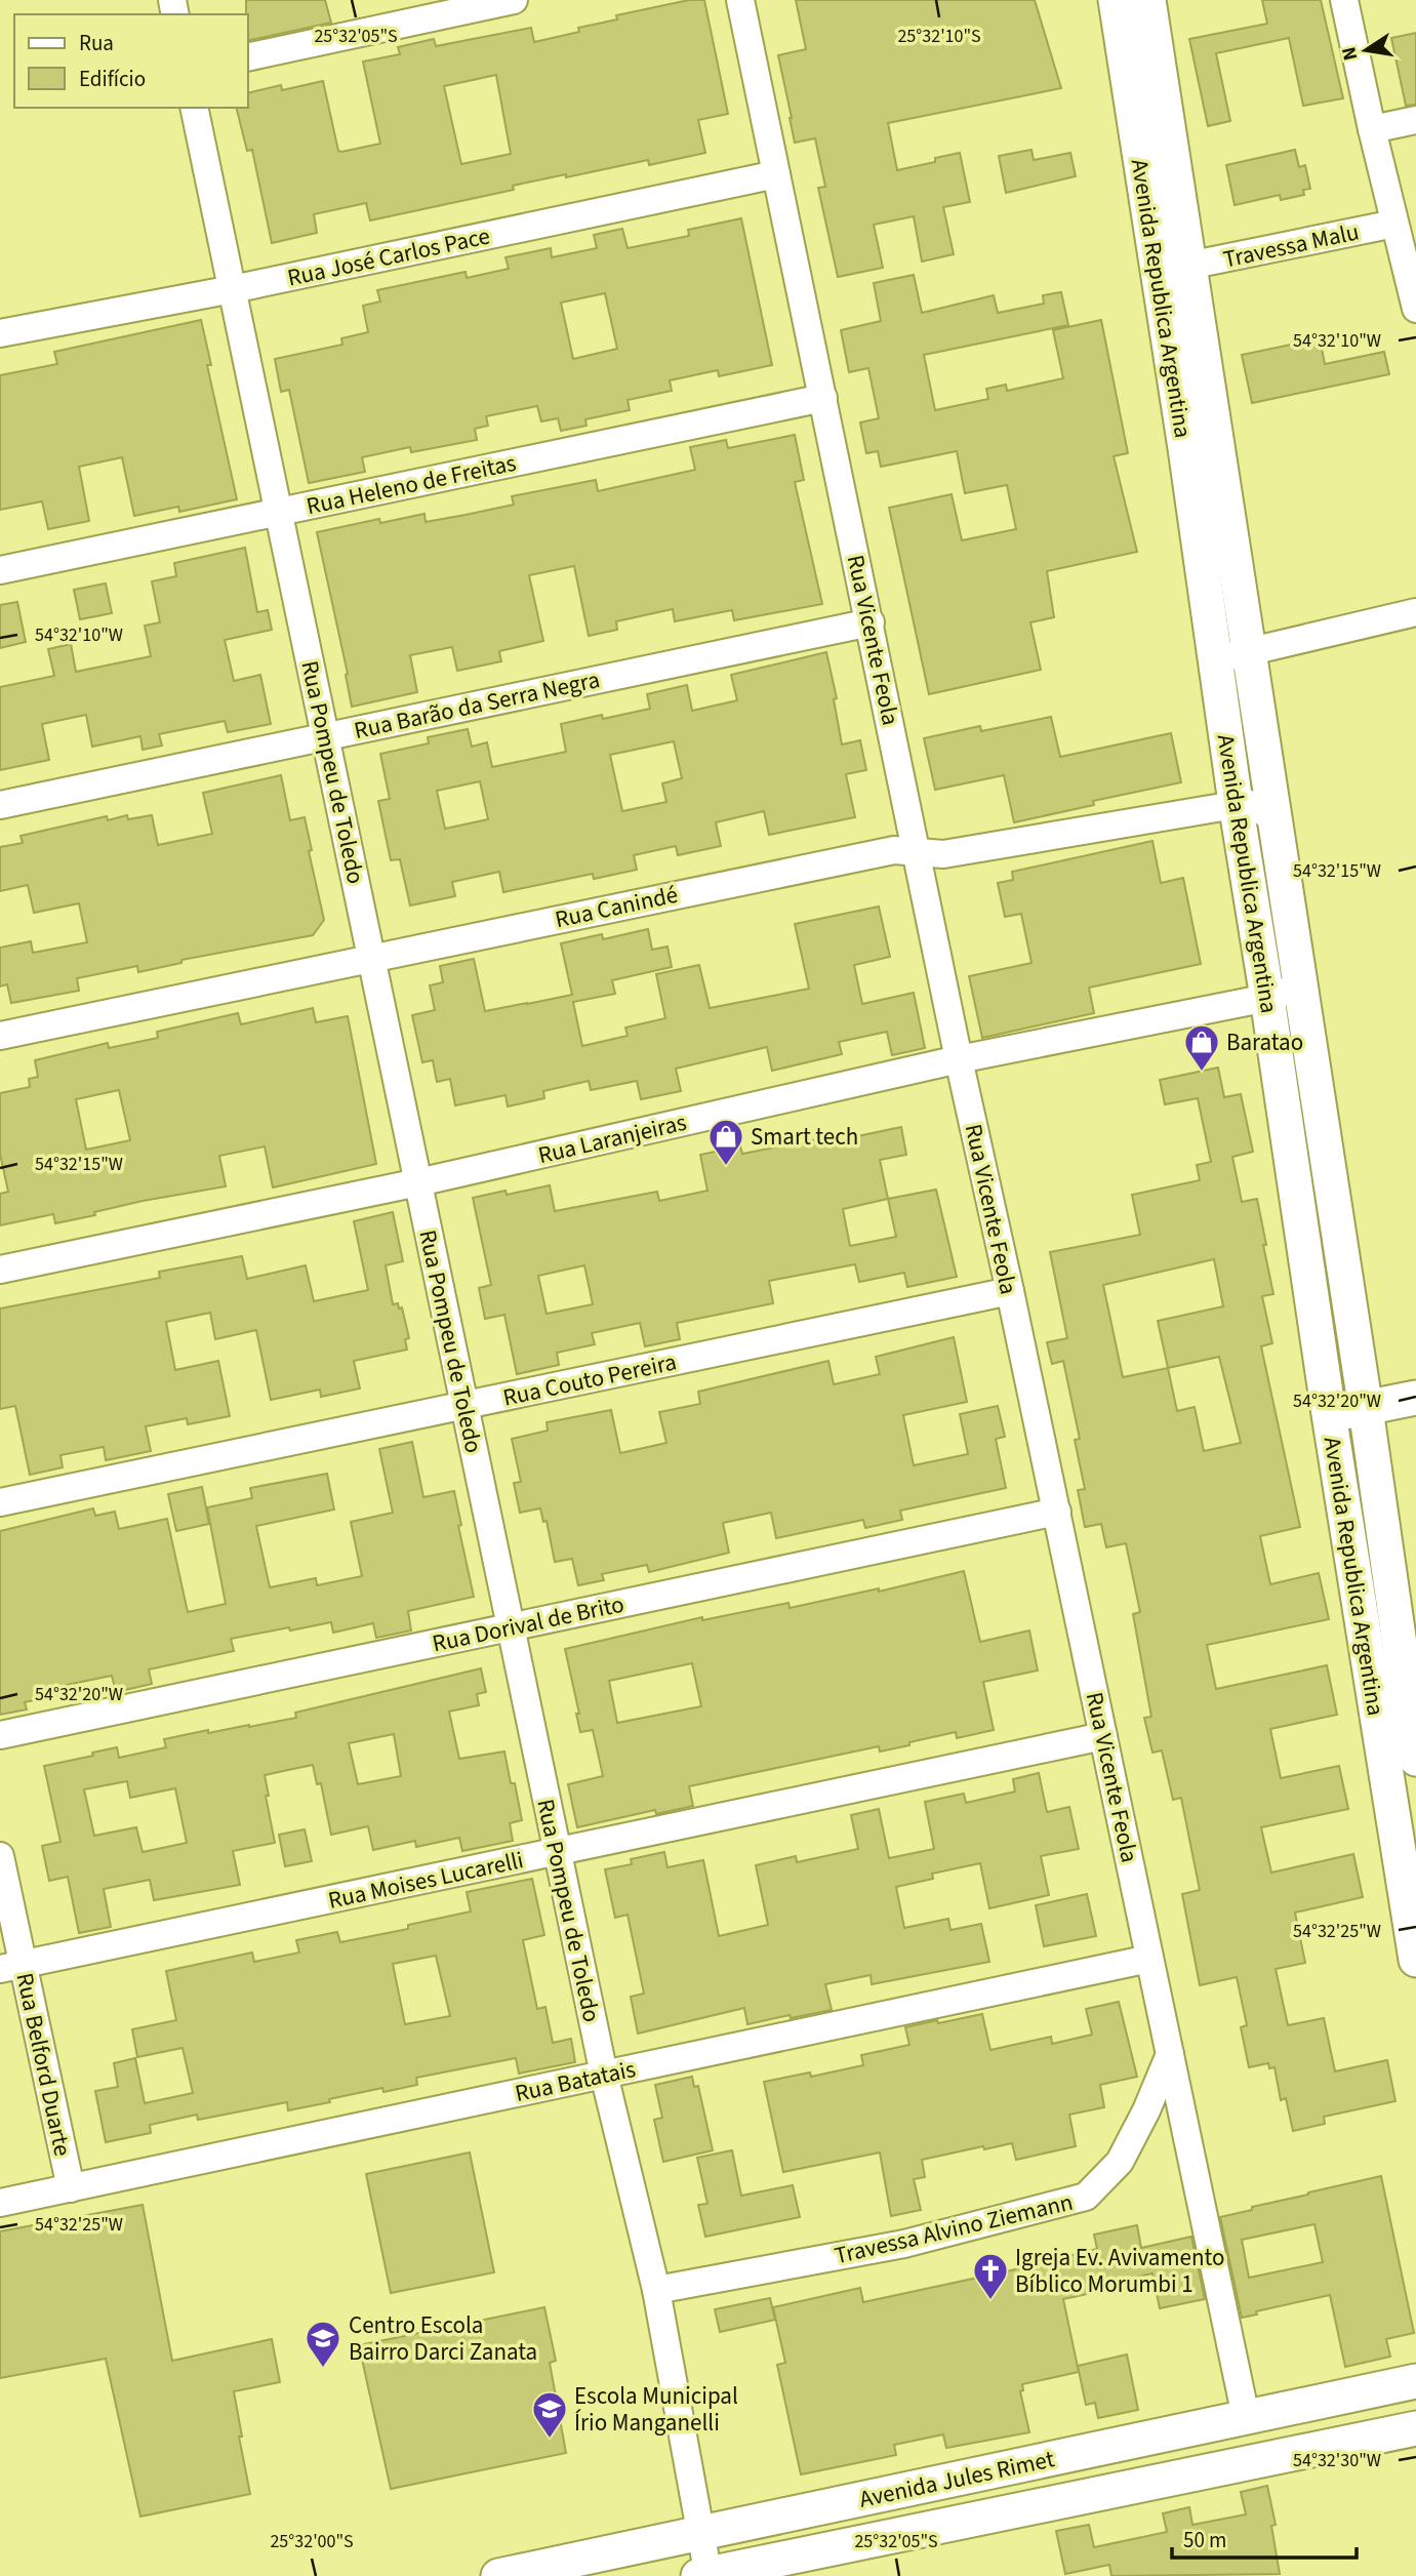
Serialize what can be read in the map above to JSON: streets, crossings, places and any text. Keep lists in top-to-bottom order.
{
  "streets": {
    "main road": ["Avenida Republica Argentina", "Avenida Jules Rimet"],
    "street": [
      "Travessa Malu",
      "Rua José Carlos Pace",
      "Rua Heleno de Freitas",
      "Rua Vicente Feola",
      "Rua Barão da Serra Negra",
      "Rua Pompeu de Toledo",
      "Rua Canindé",
      "Rua Laranjeiras",
      "Rua Couto Pereira",
      "Rua Dorival de Brito",
      "Rua Moises Lucarelli",
      "Rua Belford Duarte",
      "Rua Batatais",
      "Travessa Alvino Ziemann"
    ]
  },
  "crossings": [
    ["Travessa Malu", "Avenida Republica Argentina"],
    ["Rua José Carlos Pace", "Rua Vicente Feola"],
    ["Rua José Carlos Pace", "Rua Pompeu de Toledo"],
    ["Avenida Republica Argentina", "Rua Canindé"],
    ["Avenida Republica Argentina", "Rua Laranjeiras"],
    ["Rua Heleno de Freitas", "Rua Vicente Feola"],
    ["Rua Heleno de Freitas", "Rua Pompeu de Toledo"],
    ["Rua Vicente Feola", "Rua Barão da Serra Negra"],
    ["Rua Vicente Feola", "Rua Canindé"],
    ["Rua Vicente Feola", "Rua Laranjeiras"],
    ["Rua Vicente Feola", "Rua Couto Pereira"],
    ["Rua Vicente Feola", "Rua Dorival de Brito"],
    ["Rua Vicente Feola", "Rua Moises Lucarelli"],
    ["Rua Vicente Feola", "Rua Batatais"],
    ["Rua Vicente Feola", "Travessa Alvino Ziemann"],
    ["Rua Vicente Feola", "Avenida Jules Rimet"],
    ["Rua Barão da Serra Negra", "Rua Pompeu de Toledo"],
    ["Rua Pompeu de Toledo", "Rua Canindé"],
    ["Rua Pompeu de Toledo", "Rua Laranjeiras"],
    ["Rua Pompeu de Toledo", "Rua Couto Pereira"],
    ["Rua Pompeu de Toledo", "Rua Dorival de Brito"],
    ["Rua Pompeu de Toledo", "Rua Moises Lucarelli"],
    ["Rua Pompeu de Toledo", "Rua Batatais"],
    ["Rua Pompeu de Toledo", "Travessa Alvino Ziemann"],
    ["Rua Pompeu de Toledo", "Avenida Jules Rimet"],
    ["Rua Moises Lucarelli", "Rua Belford Duarte"],
    ["Rua Belford Duarte", "Rua Batatais"]
  ],
  "places": {
    "shop": ["Baratao", "Smart tech"],
    "church": ["Igreja Ev. Avivamento Bíblico Morumbi 1"],
    "school or university": ["Centro Escola Bairro Darci Zanata", "Escola Municipal Írio Manganelli"]
  },
  "legend": ["Rua", "Edifício"],
  "scale_bar": "50 m",
  "north": "left",
  "coordinates": [
    "25°32'05\"S",
    "25°32'10\"S",
    "54°32'10\"W",
    "54°32'15\"W",
    "54°32'20\"W",
    "54°32'25\"W",
    "54°32'30\"W",
    "25°32'00\"S"
  ]
}
